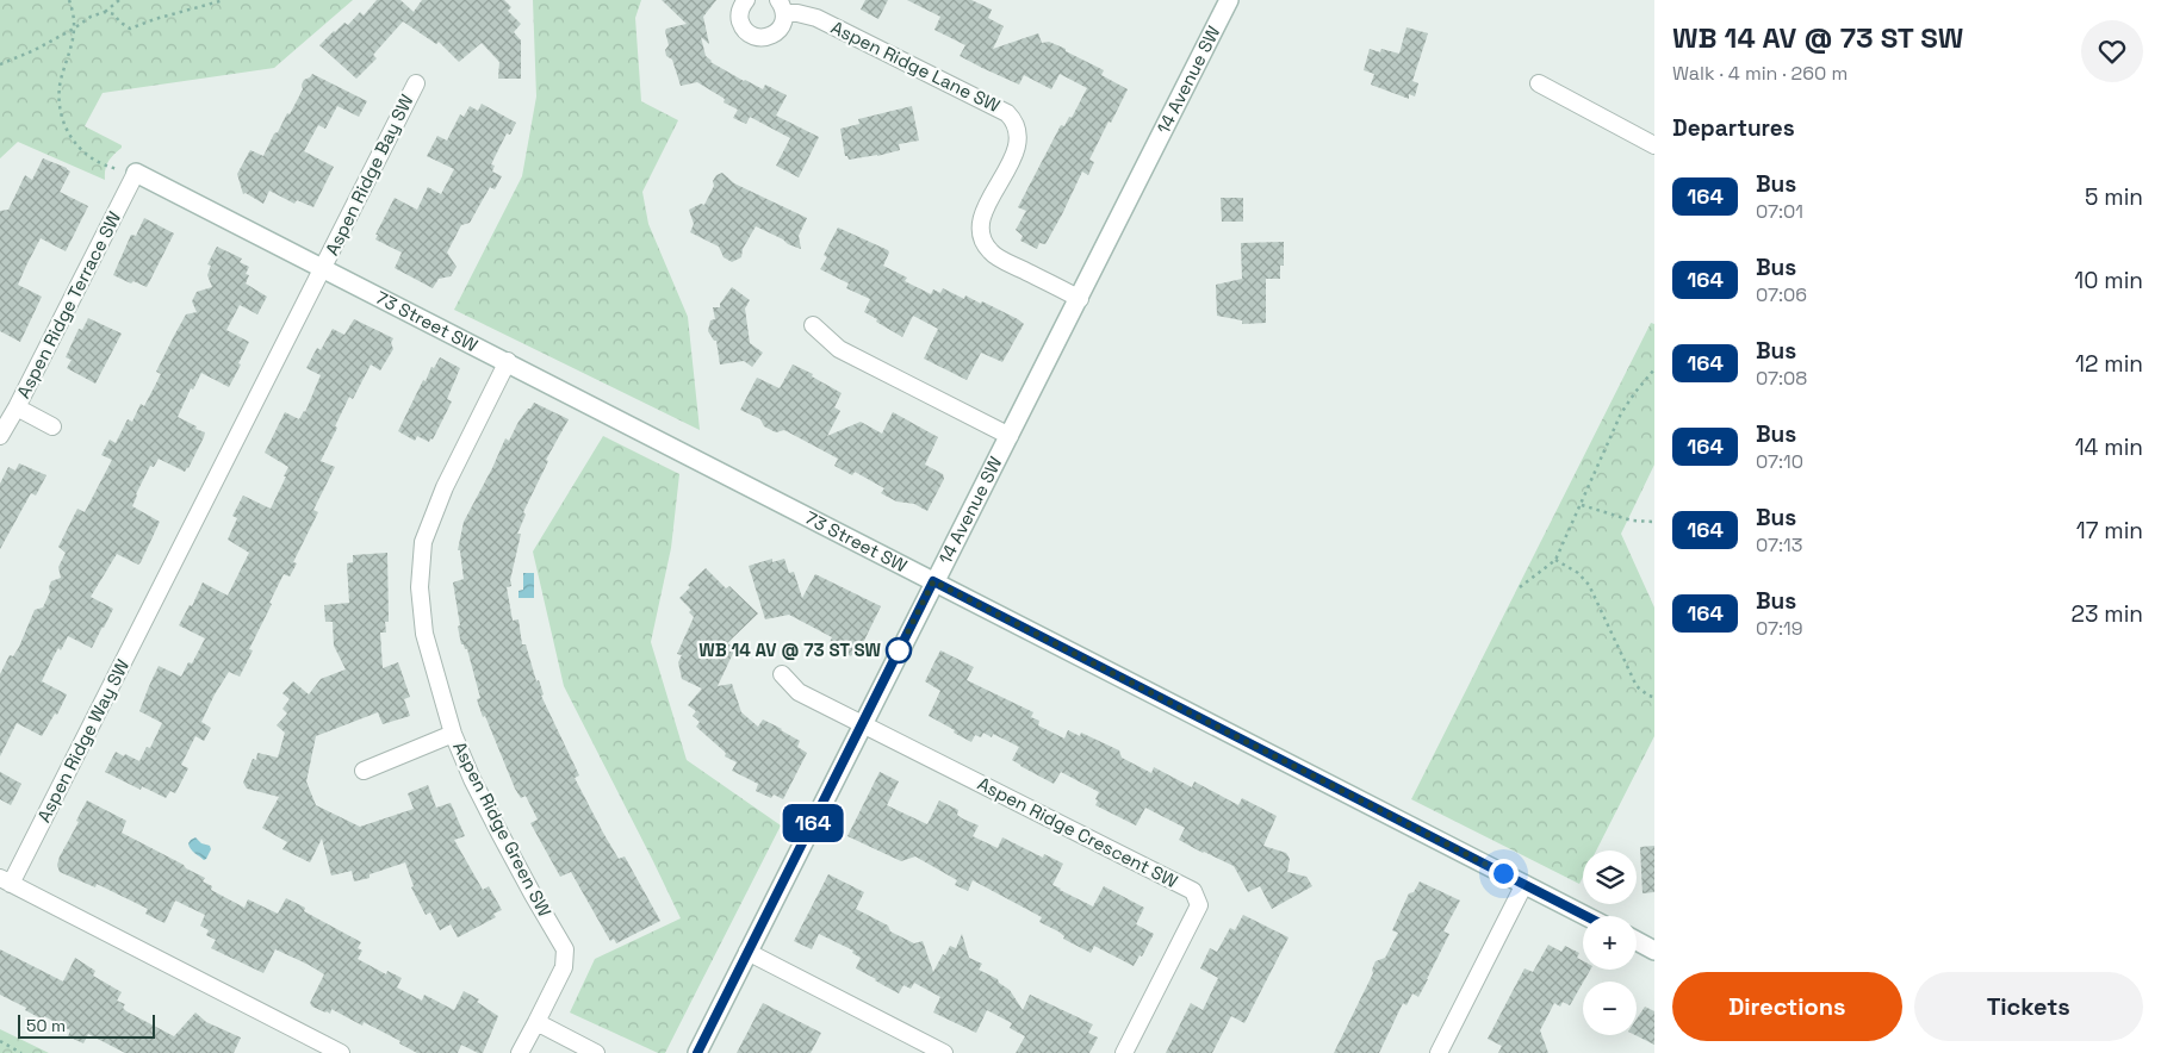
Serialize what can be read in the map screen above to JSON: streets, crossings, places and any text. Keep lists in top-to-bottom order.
{
  "streets": {
    "street": [
      "Aspen Ridge Lane SW",
      "14 Avenue SW",
      "Aspen Ridge Bay SW",
      "Aspen Ridge Terrace SW",
      "73 Street SW",
      "Aspen Ridge Way SW",
      "Aspen Ridge Green SW",
      "Aspen Ridge Crescent SW"
    ]
  },
  "crossings": [
    ["Aspen Ridge Lane SW", "14 Avenue SW"],
    ["14 Avenue SW", "73 Street SW"],
    ["14 Avenue SW", "Aspen Ridge Crescent SW"],
    ["Aspen Ridge Bay SW", "73 Street SW"],
    ["Aspen Ridge Bay SW", "Aspen Ridge Way SW"],
    ["Aspen Ridge Terrace SW", "73 Street SW"],
    ["73 Street SW", "Aspen Ridge Way SW"],
    ["73 Street SW", "Aspen Ridge Green SW"]
  ],
  "places": ["WB 14 AV @ 73 ST SW"],
  "lines": ["bus line 164"],
  "scale_bar": "50 m",
  "page": {
    "on_map": "164",
    "heading": [
      ["WB 14 AV @ 73 ST SW", "Walk · 4 min · 260 m"],
      "Departures"
    ],
    "list": [
      {
        "mark": "164",
        "name": "Bus",
        "note": "07:01",
        "value": "5 min"
      },
      {
        "mark": "164",
        "name": "Bus",
        "note": "07:06",
        "value": "10 min"
      },
      {
        "mark": "164",
        "name": "Bus",
        "note": "07:08",
        "value": "12 min"
      },
      {
        "mark": "164",
        "name": "Bus",
        "note": "07:10",
        "value": "14 min"
      },
      {
        "mark": "164",
        "name": "Bus",
        "note": "07:13",
        "value": "17 min"
      },
      {
        "mark": "164",
        "name": "Bus",
        "note": "07:19",
        "value": "23 min"
      }
    ],
    "map_buttons": ["+", "−"],
    "buttons": ["Directions", "Tickets"],
    "scale": "50 m"
  }
}
